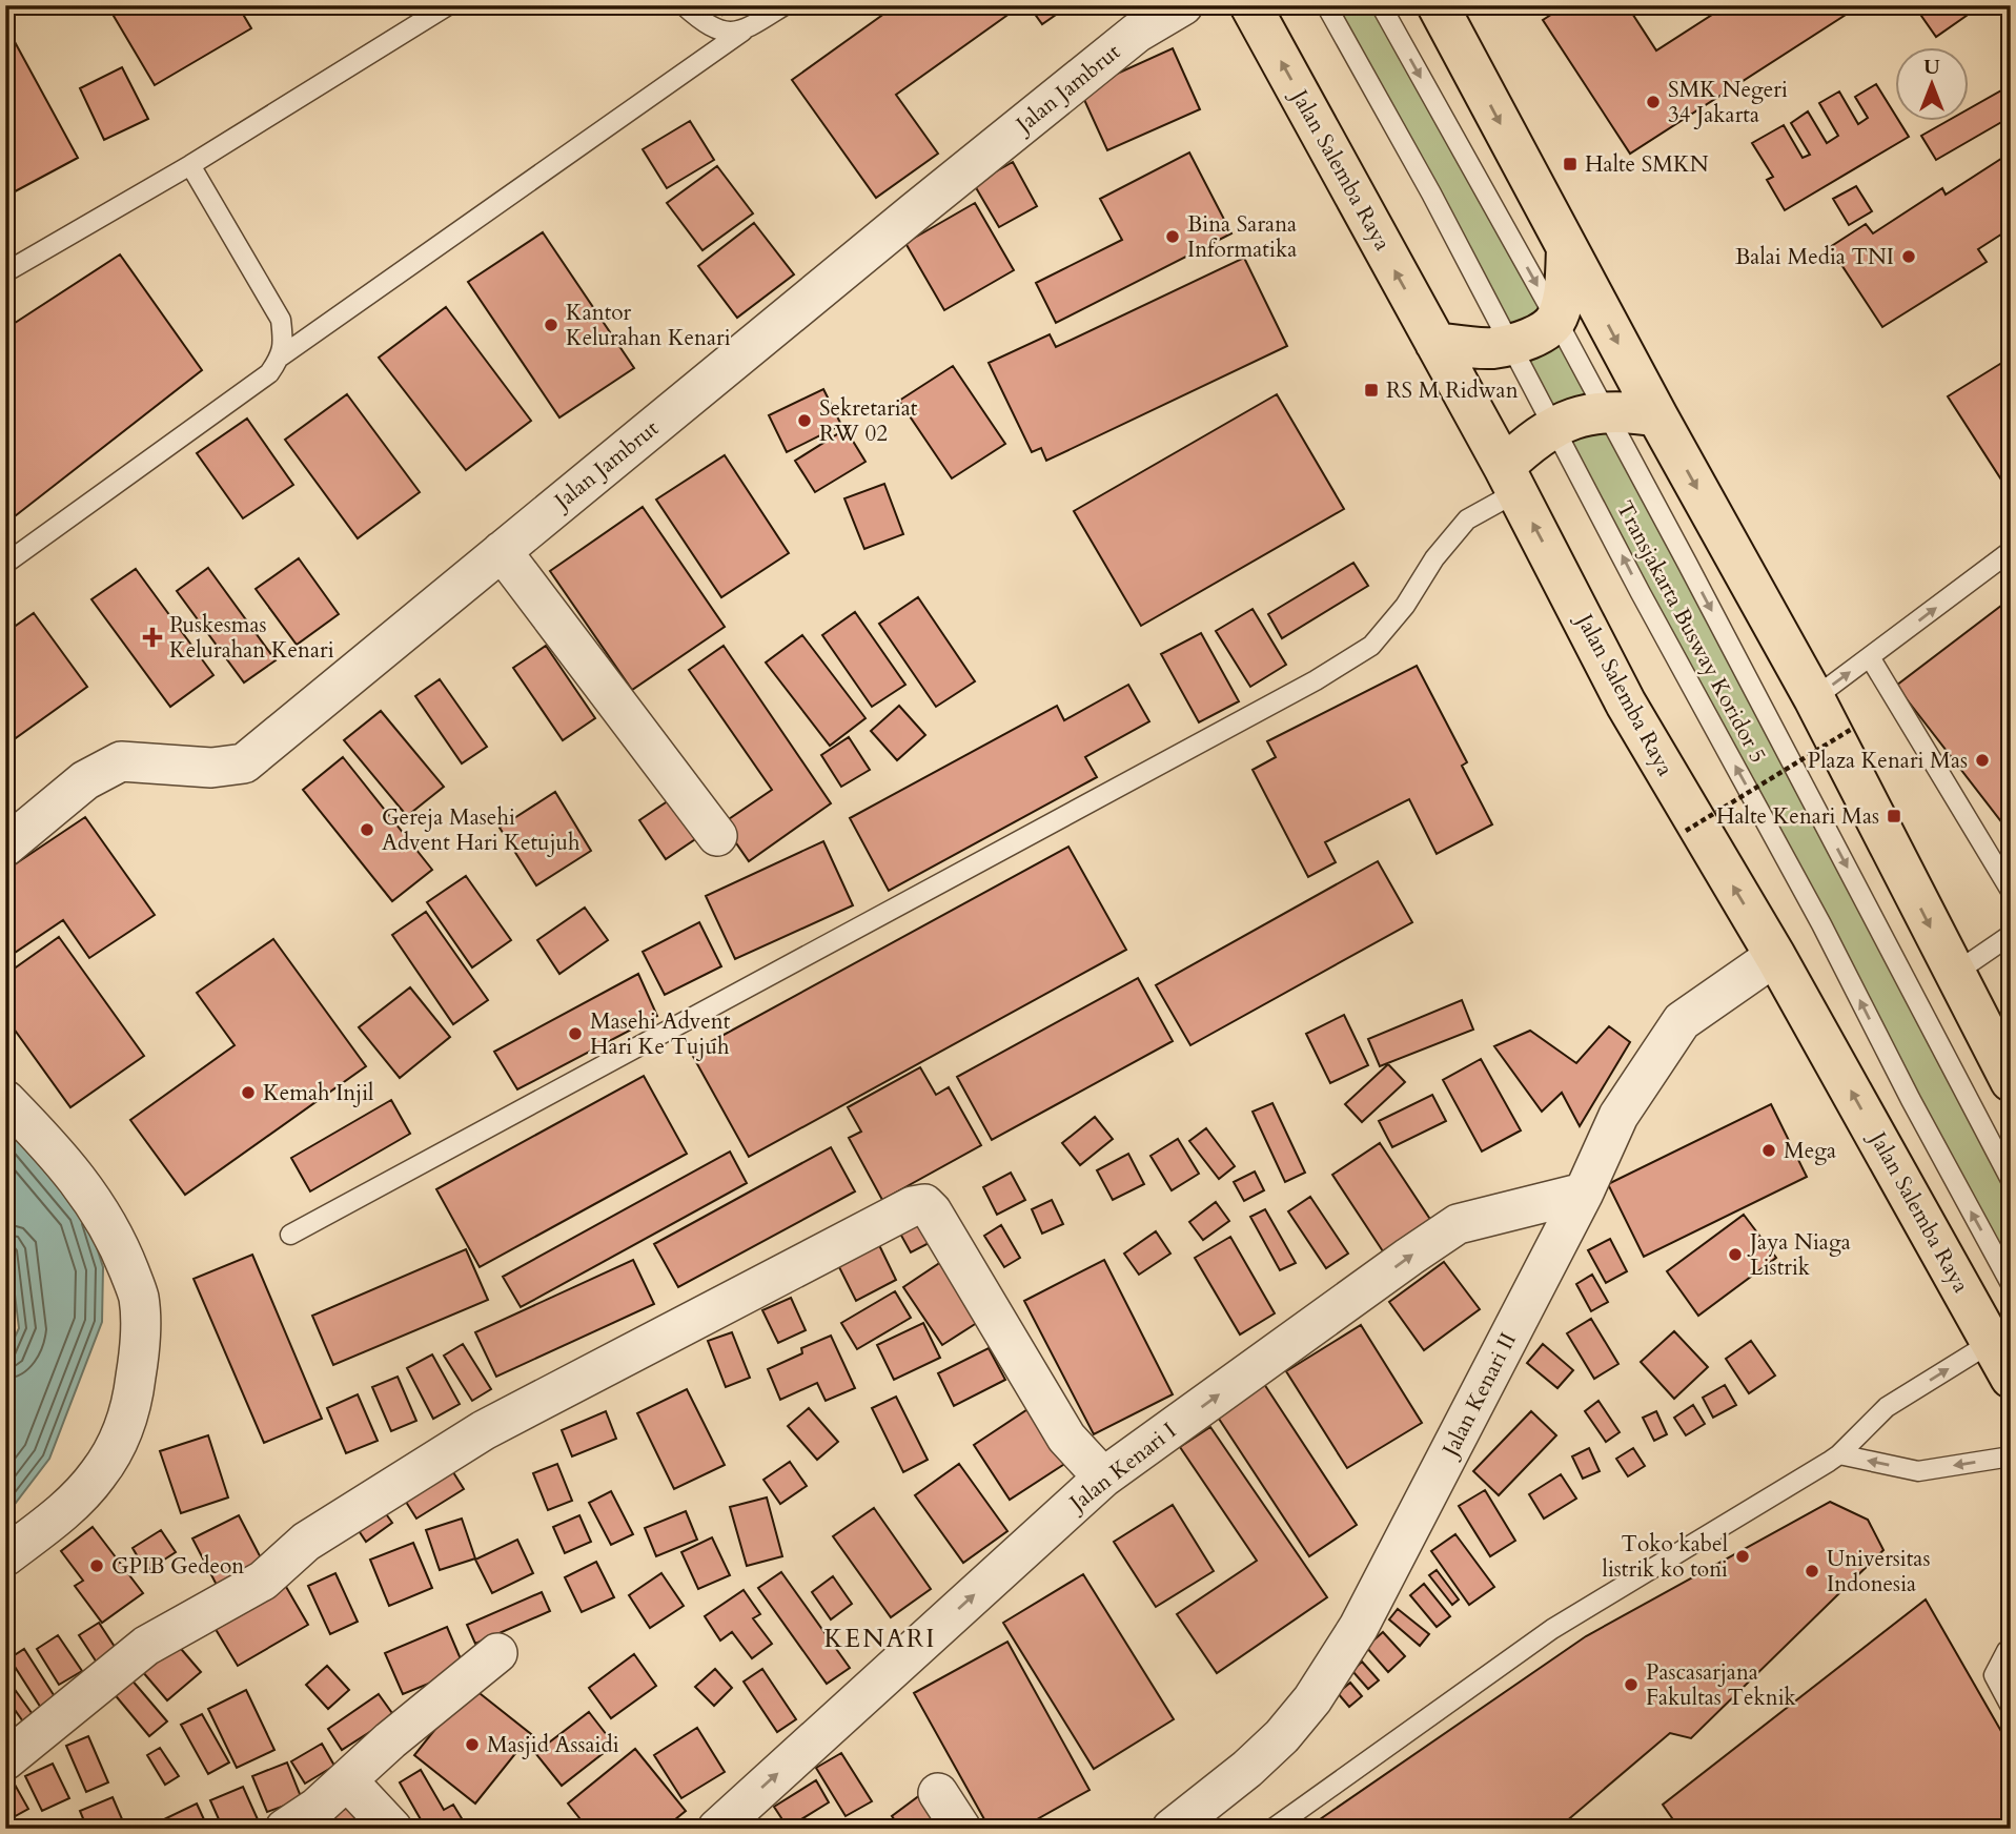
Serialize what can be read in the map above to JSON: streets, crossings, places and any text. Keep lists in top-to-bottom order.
{
  "streets": {
    "main road": ["Jalan Salemba Raya"],
    "street": ["Jalan Jambrut", "Jalan Kenari II", "Jalan Kenari I"],
    "lane": ["Transjakarta Busway Koridor 5"]
  },
  "crossings": [
    ["Jalan Salemba Raya", "Jalan Kenari II"],
    ["Jalan Kenari II", "Jalan Kenari I"]
  ],
  "one_way": ["Jalan Kenari I"],
  "districts": ["KENARI"],
  "places": {
    "other": [
      "SMK Negeri 34 Jakarta",
      "Bina Sarana Informatika",
      "Balai Media TNI",
      "Kantor Kelurahan Kenari",
      "Sekretariat RW 02",
      "Plaza Kenari Mas",
      "Gereja Masehi Advent Hari Ketujuh",
      "Masehi Advent Hari Ke Tujuh",
      "Kemah Injil",
      "Mega",
      "Jaya Niaga Listrik",
      "Toko kabel listrik ko toni",
      "GPIB Gedeon",
      "Universitas Indonesia",
      "Pascasarjana Fakultas Teknik",
      "Masjid Assaidi"
    ],
    "transit": ["Halte SMKN", "RS M Ridwan", "Halte Kenari Mas"],
    "health": ["Puskesmas Kelurahan Kenari"]
  },
  "north": "top"
}
